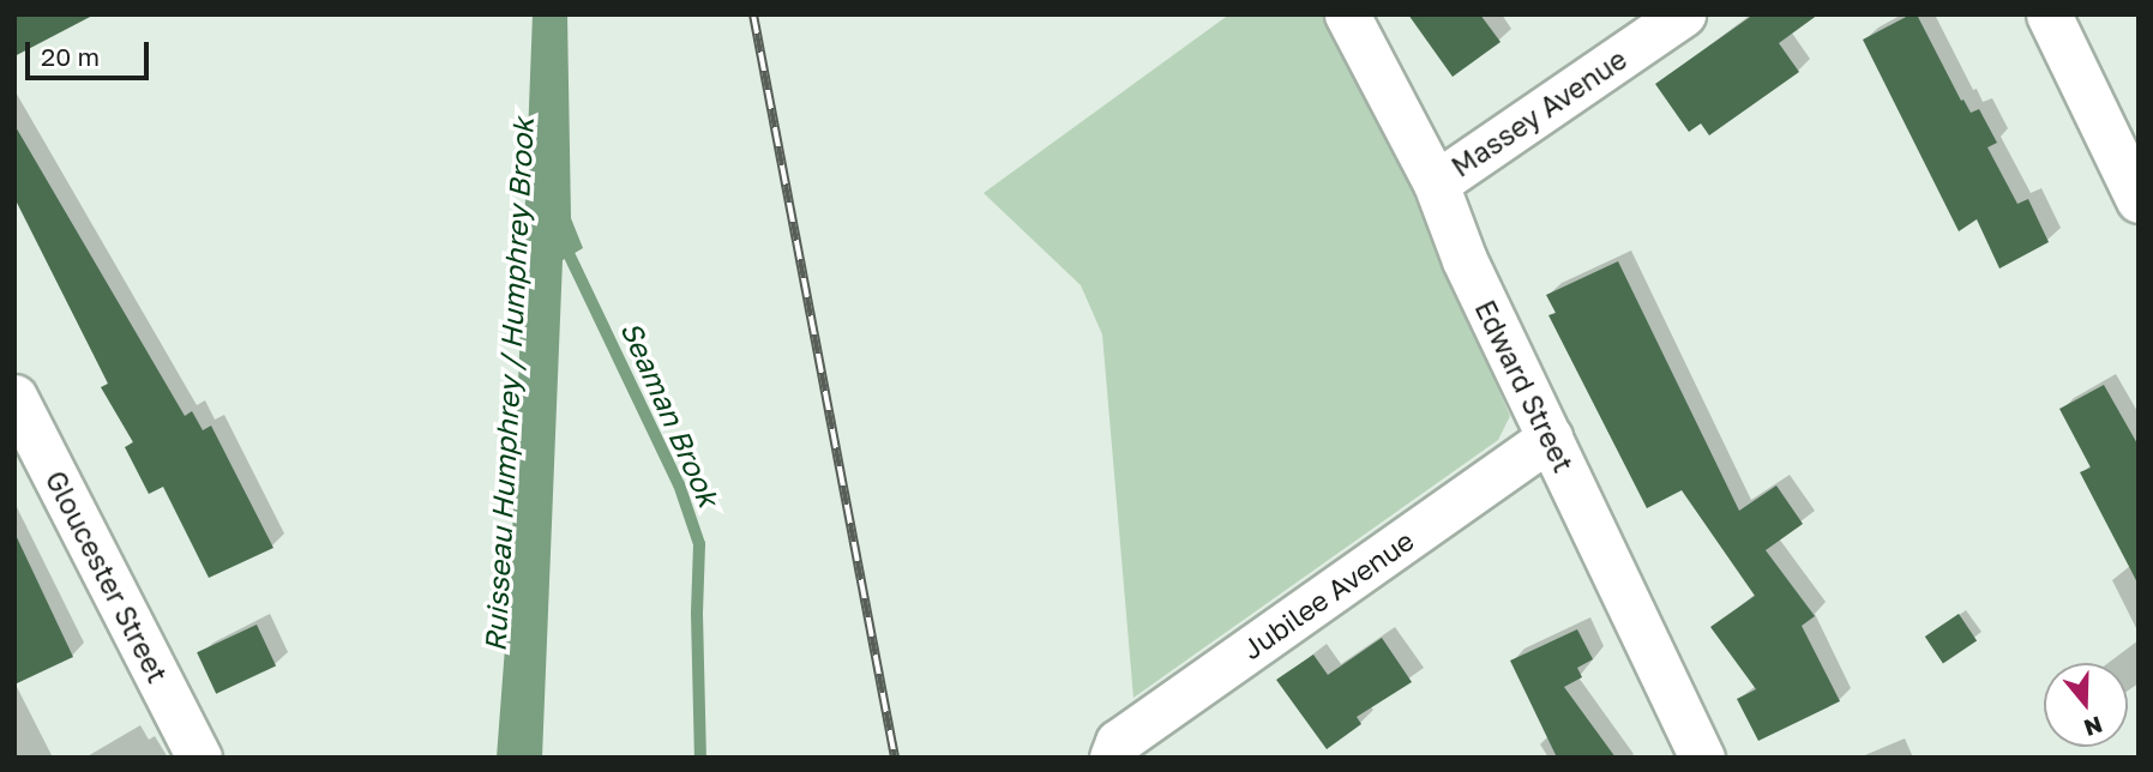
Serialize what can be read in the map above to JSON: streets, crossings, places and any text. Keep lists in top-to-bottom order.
{
  "streets": {
    "street": [
      "Massey Avenue",
      "Edward Street",
      "Gloucester Street",
      "Jubilee Avenue"
    ]
  },
  "crossings": [
    ["Massey Avenue", "Edward Street"],
    ["Edward Street", "Jubilee Avenue"]
  ],
  "water": ["Ruisseau Humphrey / Humphrey Brook", "Seaman Brook"],
  "scale_bar": "20 m",
  "north": "bottom"
}
